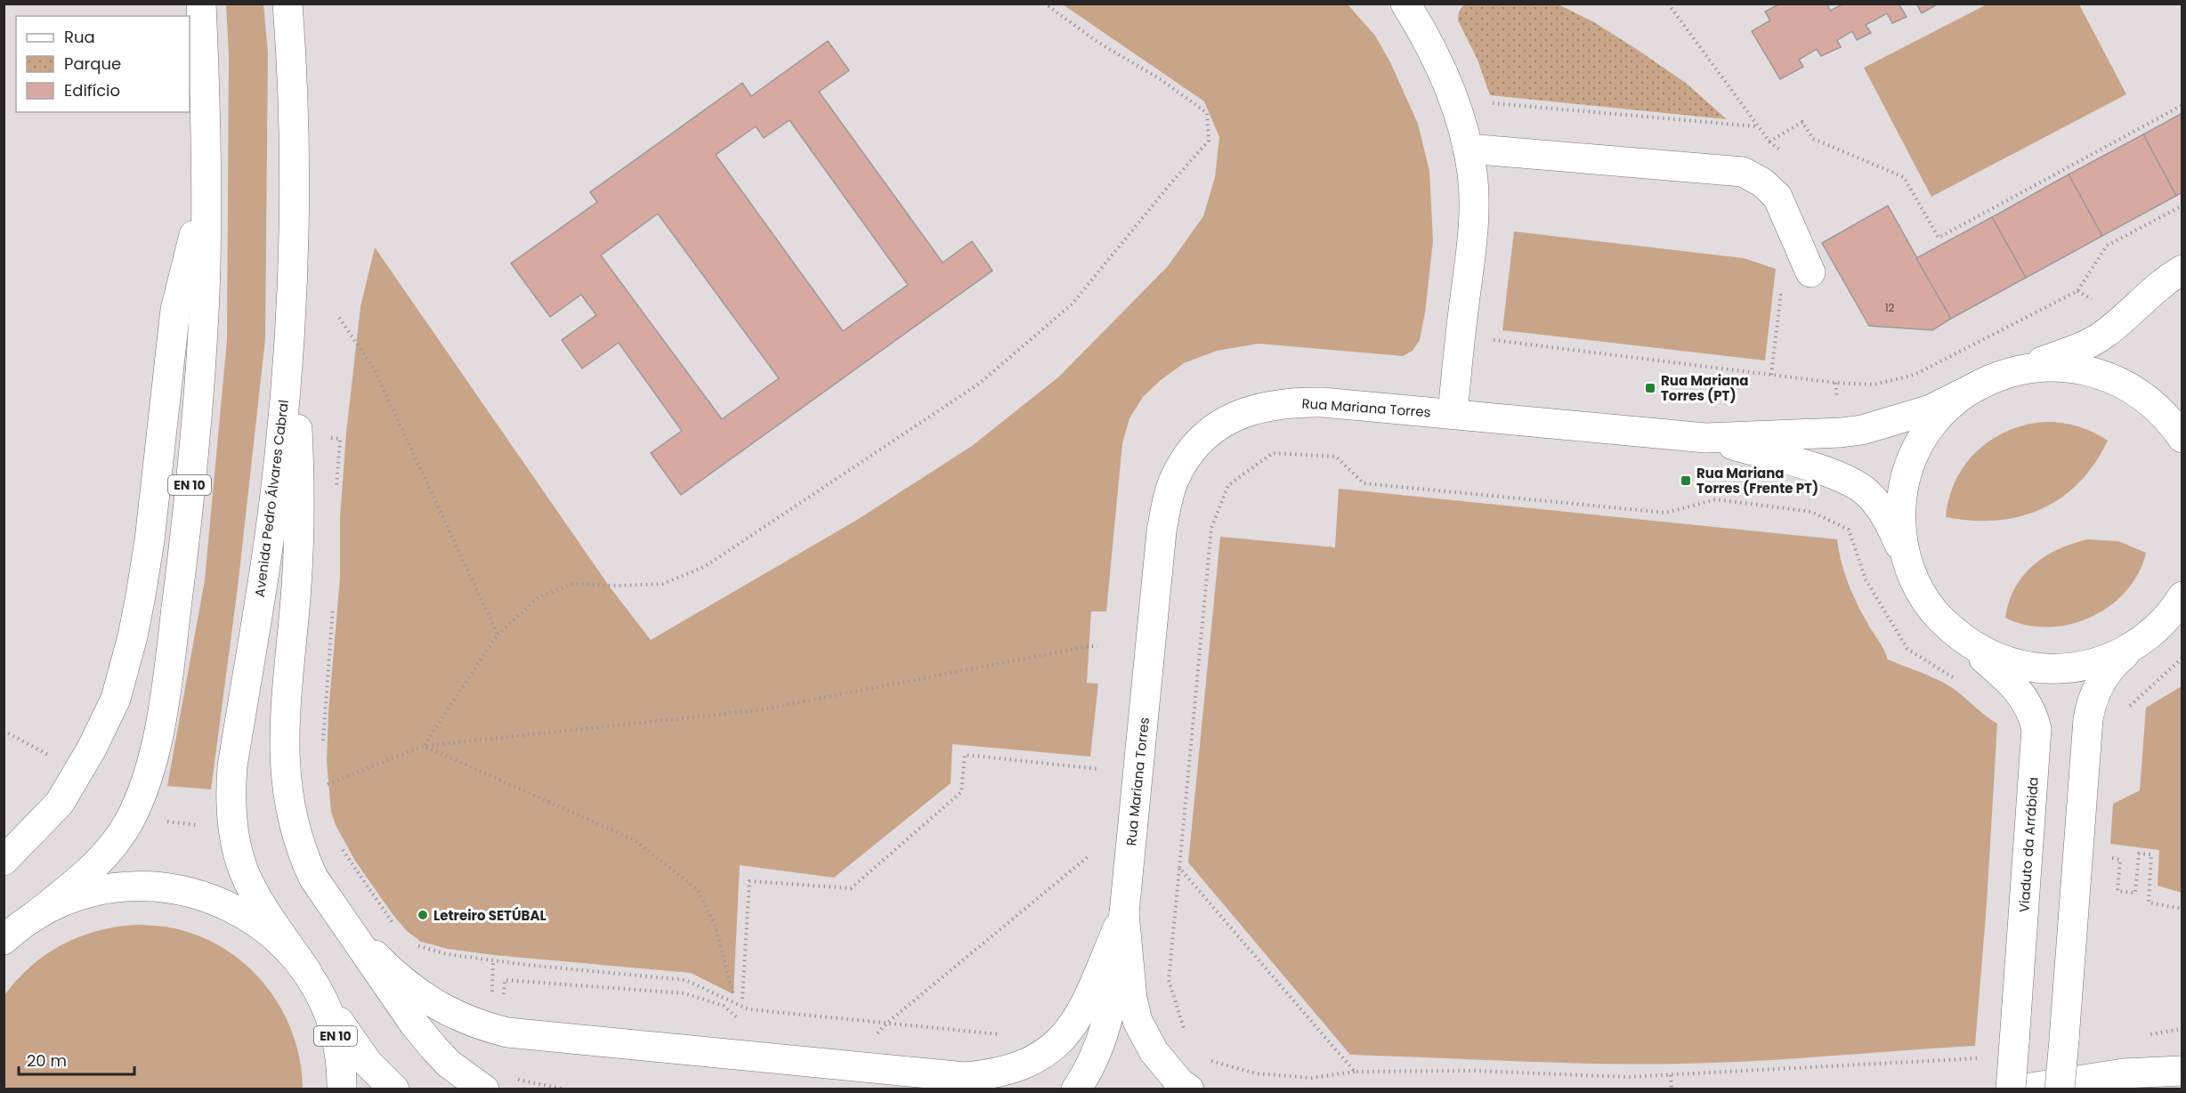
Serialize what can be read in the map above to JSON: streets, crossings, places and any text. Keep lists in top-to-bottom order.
{
  "streets": {
    "street": [
      "Rua Mariana Torres",
      "EN 10",
      "Avenida Pedro Álvares Cabral",
      "Viaduto da Arrábida"
    ]
  },
  "crossings": [
    ["EN 10", "Avenida Pedro Álvares Cabral"]
  ],
  "places": {
    "transit": ["Rua Mariana Torres (PT)", "Rua Mariana Torres (Frente PT)"],
    "other": ["Letreiro SETÚBAL"]
  },
  "house_numbers": ["12"],
  "legend": ["Rua", "Parque", "Edifício"],
  "scale_bar": "20 m"
}
